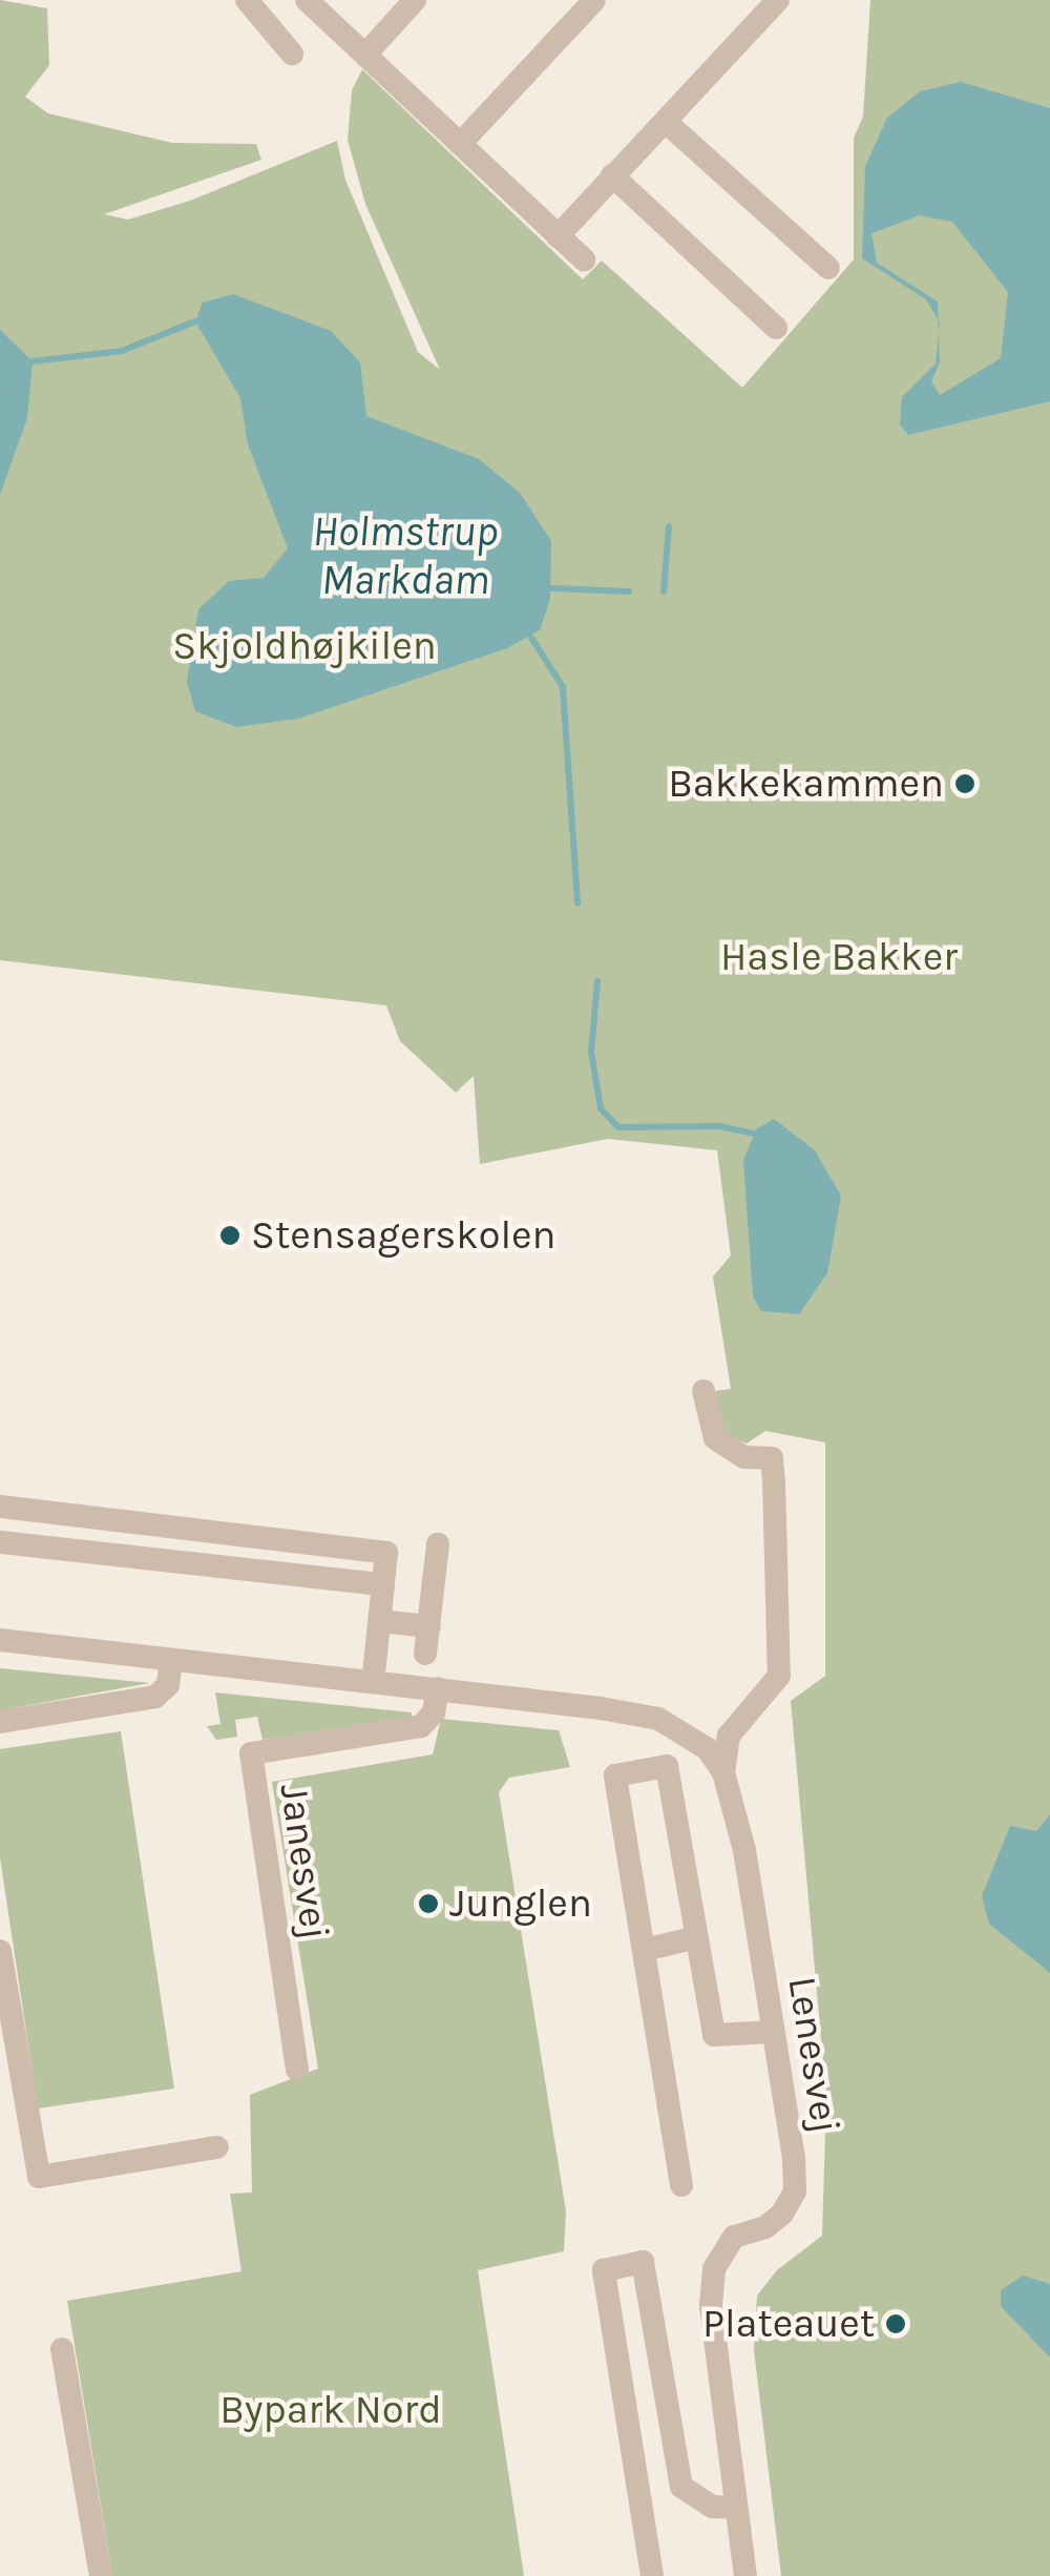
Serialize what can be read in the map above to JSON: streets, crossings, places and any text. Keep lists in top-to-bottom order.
{
  "streets": {
    "street": ["Janesvej", "Lenesvej"]
  },
  "crossings": [
    ["Janesvej", "Lenesvej"]
  ],
  "water": ["Holmstrup Markdam"],
  "parks": ["Skjoldhøjkilen", "Hasle Bakker", "Bypark Nord"],
  "places": [
    "Bakkekammen",
    "Stensagerskolen",
    "Junglen",
    "Plateauet"
  ]
}
